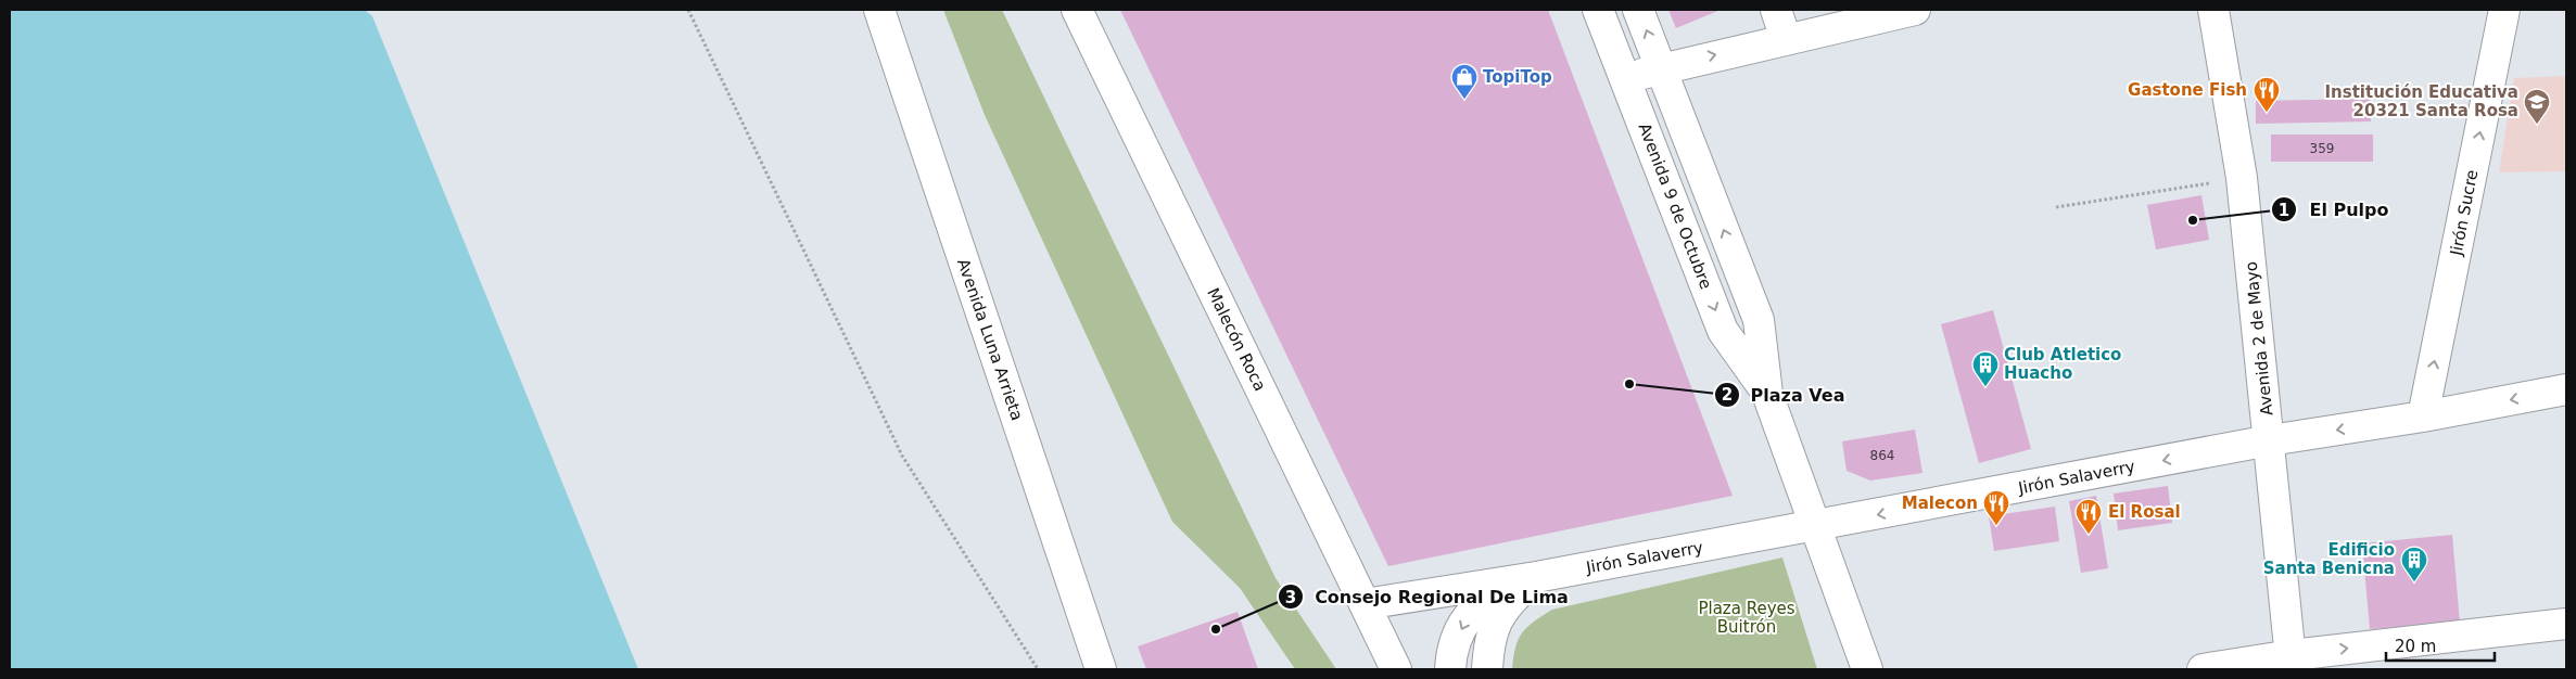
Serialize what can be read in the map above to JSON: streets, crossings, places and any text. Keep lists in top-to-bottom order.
{
  "streets": {
    "street": [
      "Avenida 9 de Octubre",
      "Jirón Sucre",
      "Avenida 2 de Mayo",
      "Avenida Luna Arrieta",
      "Malecón Roca",
      "Jirón Salaverry"
    ]
  },
  "crossings": [
    ["Avenida 9 de Octubre", "Jirón Salaverry"],
    ["Jirón Sucre", "Jirón Salaverry"],
    ["Avenida 2 de Mayo", "Jirón Salaverry"]
  ],
  "one_way": ["Jirón Sucre"],
  "parks": ["Plaza Reyes Buitrón"],
  "places": {
    "shop": ["TopiTop"],
    "restaurant": ["Gastone Fish", "Malecon", "El Rosal"],
    "school or university": ["Institución Educativa 20321 Santa Rosa"],
    "other": ["El Pulpo", "Plaza Vea", "Consejo Regional De Lima"],
    "building": ["Club Atletico Huacho", "Edificio Santa Benicna"]
  },
  "house_numbers": ["359", "864"],
  "scale_bar": "20 m"
}
